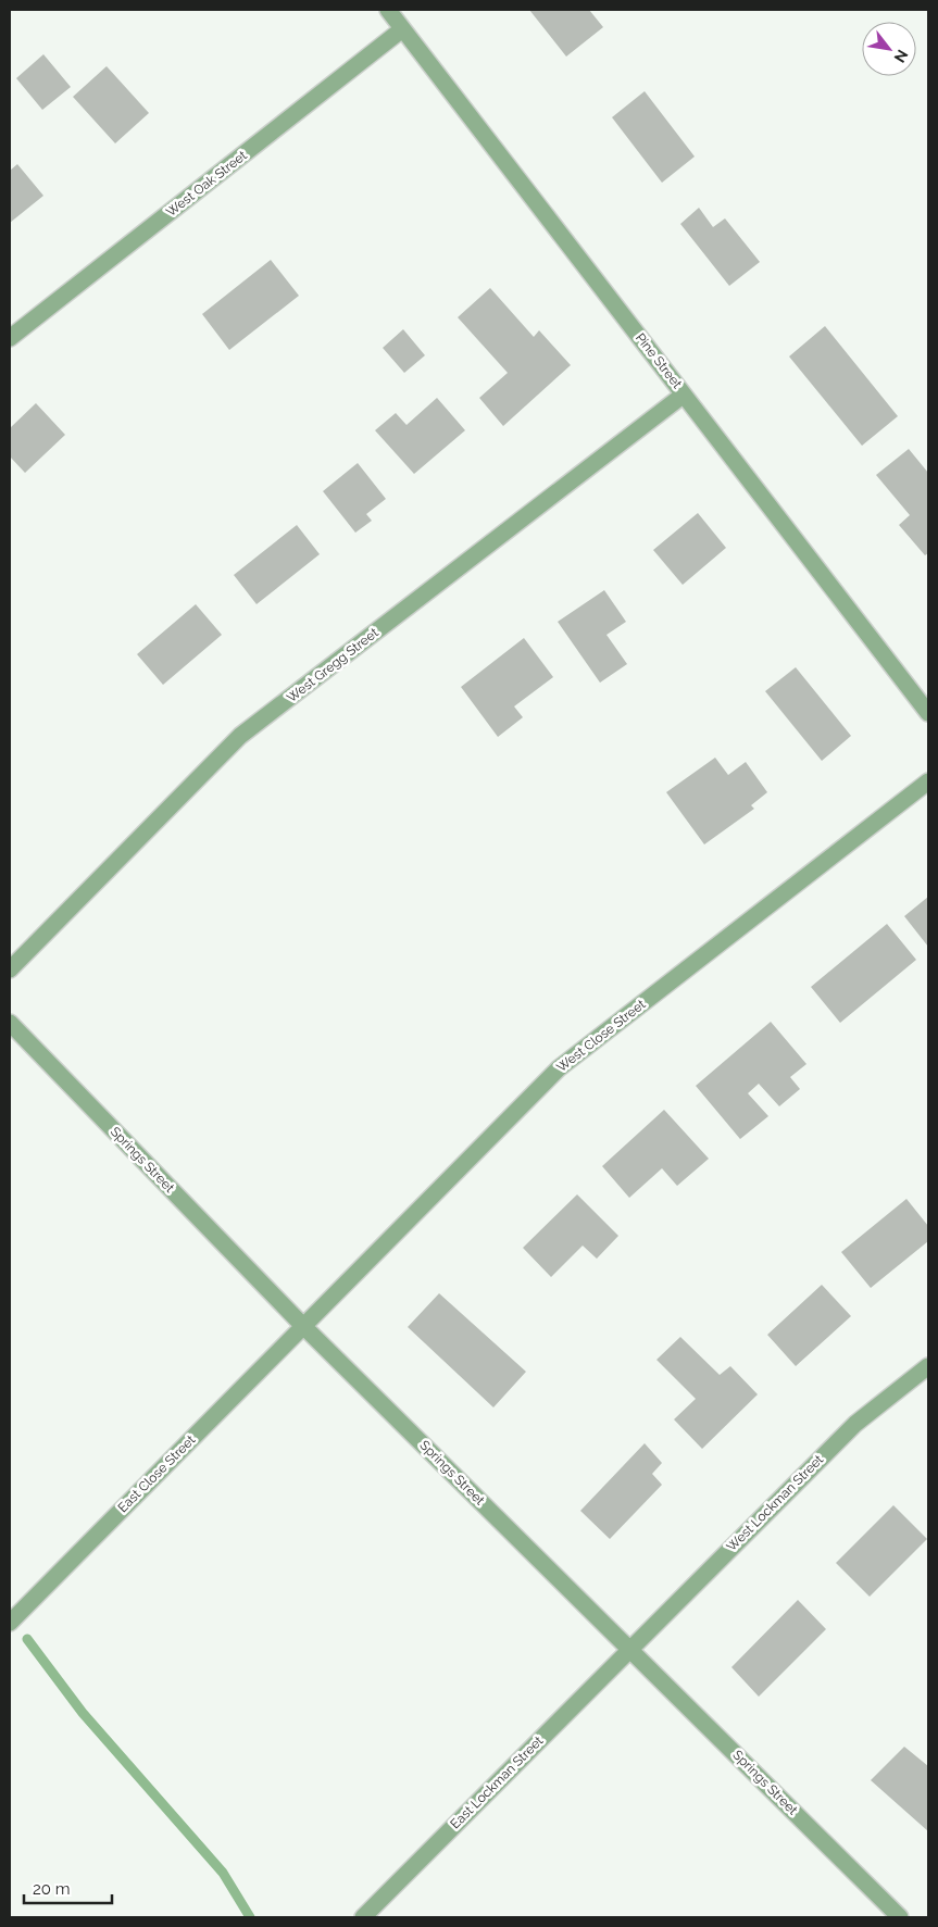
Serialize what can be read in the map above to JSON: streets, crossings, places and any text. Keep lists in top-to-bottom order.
{
  "streets": {
    "street": [
      "West Oak Street",
      "Pine Street",
      "West Gregg Street",
      "West Close Street",
      "Springs Street",
      "East Close Street",
      "West Lockman Street",
      "East Lockman Street"
    ]
  },
  "crossings": [
    ["West Oak Street", "Pine Street"],
    ["Pine Street", "West Gregg Street"],
    ["West Close Street", "Springs Street"],
    ["West Close Street", "East Close Street"],
    ["Springs Street", "East Close Street"],
    ["Springs Street", "West Lockman Street"],
    ["Springs Street", "East Lockman Street"],
    ["West Lockman Street", "East Lockman Street"]
  ],
  "scale_bar": "20 m",
  "north": "bottom right"
}
